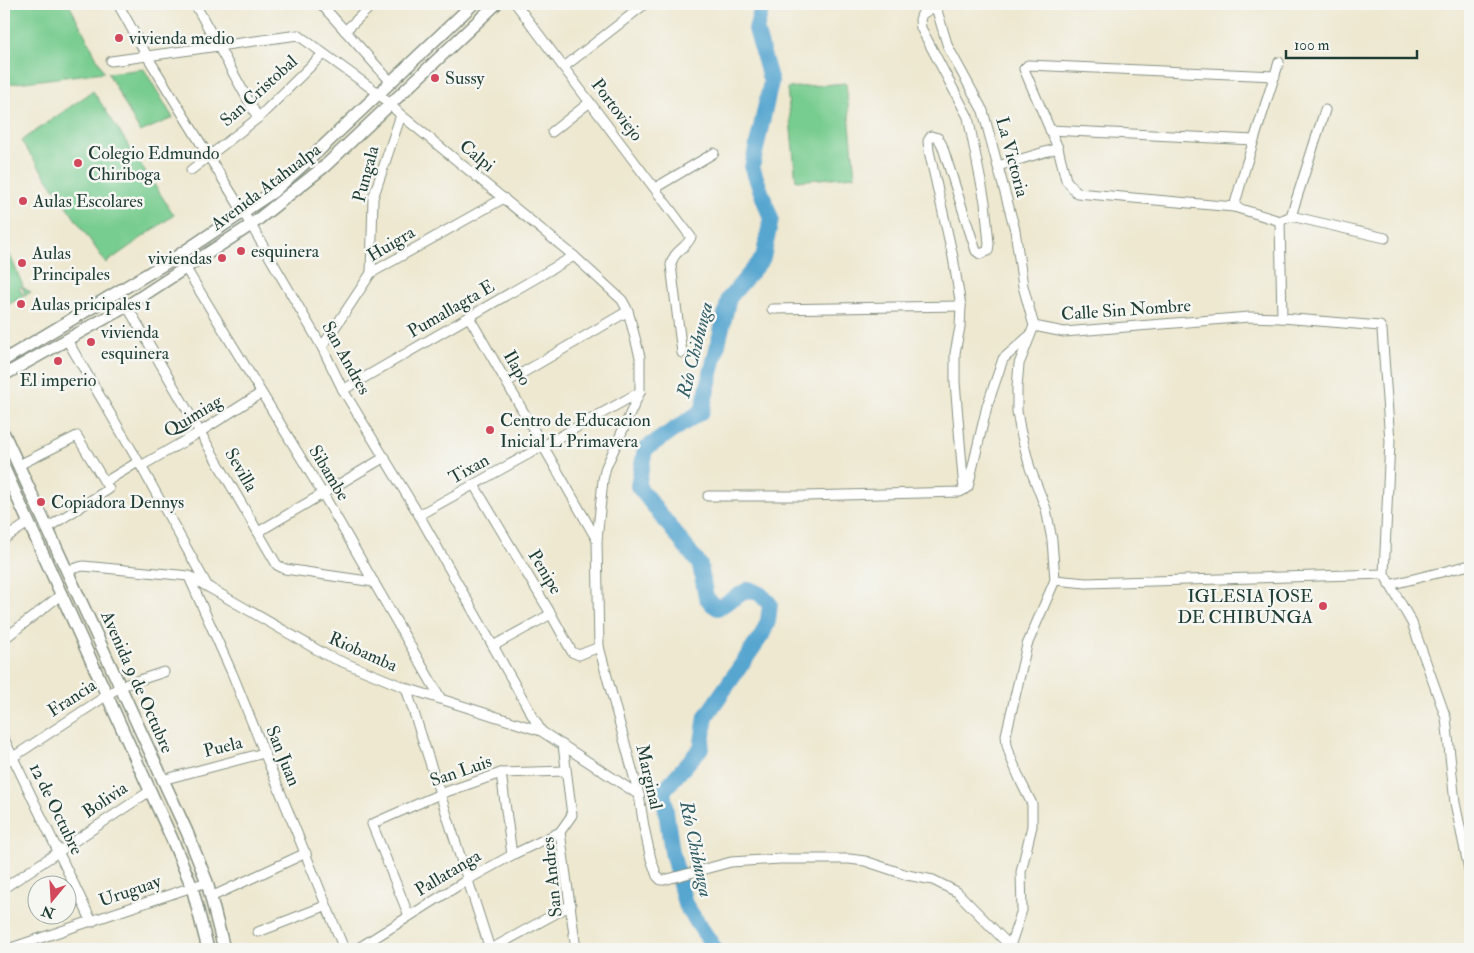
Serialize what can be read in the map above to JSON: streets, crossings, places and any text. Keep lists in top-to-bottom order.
{
  "streets": {
    "main road": ["Avenida Atahualpa", "Avenida 9 de Octubre"],
    "street": [
      "San Cristobal",
      "Portoviejo",
      "Calpi",
      "La Victoria",
      "Pungala",
      "Huigra",
      "Pumallagta E",
      "Calle Sin Nombre",
      "San Andres",
      "Ilapo",
      "Quimiag",
      "Tixan",
      "Sevilla",
      "Sibambe",
      "Penipe",
      "Riobamba",
      "Francia",
      "Puela",
      "San Juan",
      "San Luis",
      "Marginal",
      "Bolivia",
      "12 de Octubre",
      "Pallatanga",
      "Uruguay"
    ]
  },
  "crossings": [
    ["San Cristobal", "Calpi"],
    ["San Cristobal", "San Andres"],
    ["Calpi", "Pungala"],
    ["Calpi", "Avenida Atahualpa"],
    ["Calpi", "Huigra"],
    ["Calpi", "Pumallagta E"],
    ["Calpi", "Marginal"],
    ["La Victoria", "Calle Sin Nombre"],
    ["Pungala", "Huigra"],
    ["Avenida Atahualpa", "San Andres"],
    ["Avenida Atahualpa", "Sevilla"],
    ["Avenida Atahualpa", "Sibambe"],
    ["Huigra", "San Andres"],
    ["Pumallagta E", "San Andres"],
    ["Pumallagta E", "Ilapo"],
    ["San Andres", "Tixan"],
    ["San Andres", "Riobamba"],
    ["San Andres", "San Luis"],
    ["San Andres", "Pallatanga"],
    ["Ilapo", "Tixan"],
    ["Ilapo", "Marginal"],
    ["Quimiag", "Sevilla"],
    ["Quimiag", "Sibambe"],
    ["Quimiag", "Avenida 9 de Octubre"],
    ["Tixan", "Penipe"],
    ["Tixan", "Marginal"],
    ["Sevilla", "Sibambe"],
    ["Sibambe", "Riobamba"],
    ["Penipe", "Marginal"],
    ["Riobamba", "Avenida 9 de Octubre"],
    ["Riobamba", "San Juan"],
    ["Riobamba", "Marginal"],
    ["Avenida 9 de Octubre", "Francia"],
    ["Avenida 9 de Octubre", "Puela"],
    ["Avenida 9 de Octubre", "Bolivia"],
    ["Avenida 9 de Octubre", "Uruguay"],
    ["Francia", "12 de Octubre"],
    ["Puela", "San Juan"],
    ["San Luis", "Pallatanga"],
    ["Bolivia", "12 de Octubre"],
    ["12 de Octubre", "Uruguay"]
  ],
  "water": ["Río Chibunga"],
  "places": [
    "vivienda medio",
    "Sussy",
    "Colegio Edmundo Chiriboga",
    "Aulas Escolares",
    "esquinera",
    "viviendas",
    "Aulas Principales",
    "Aulas pricipales 1",
    "vivienda esquinera",
    "El imperio",
    "Centro de Educacion Inicial L Primavera",
    "Copiadora Dennys",
    "IGLESIA JOSE DE CHIBUNGA"
  ],
  "scale_bar": "100 m",
  "north": "bottom"
}
